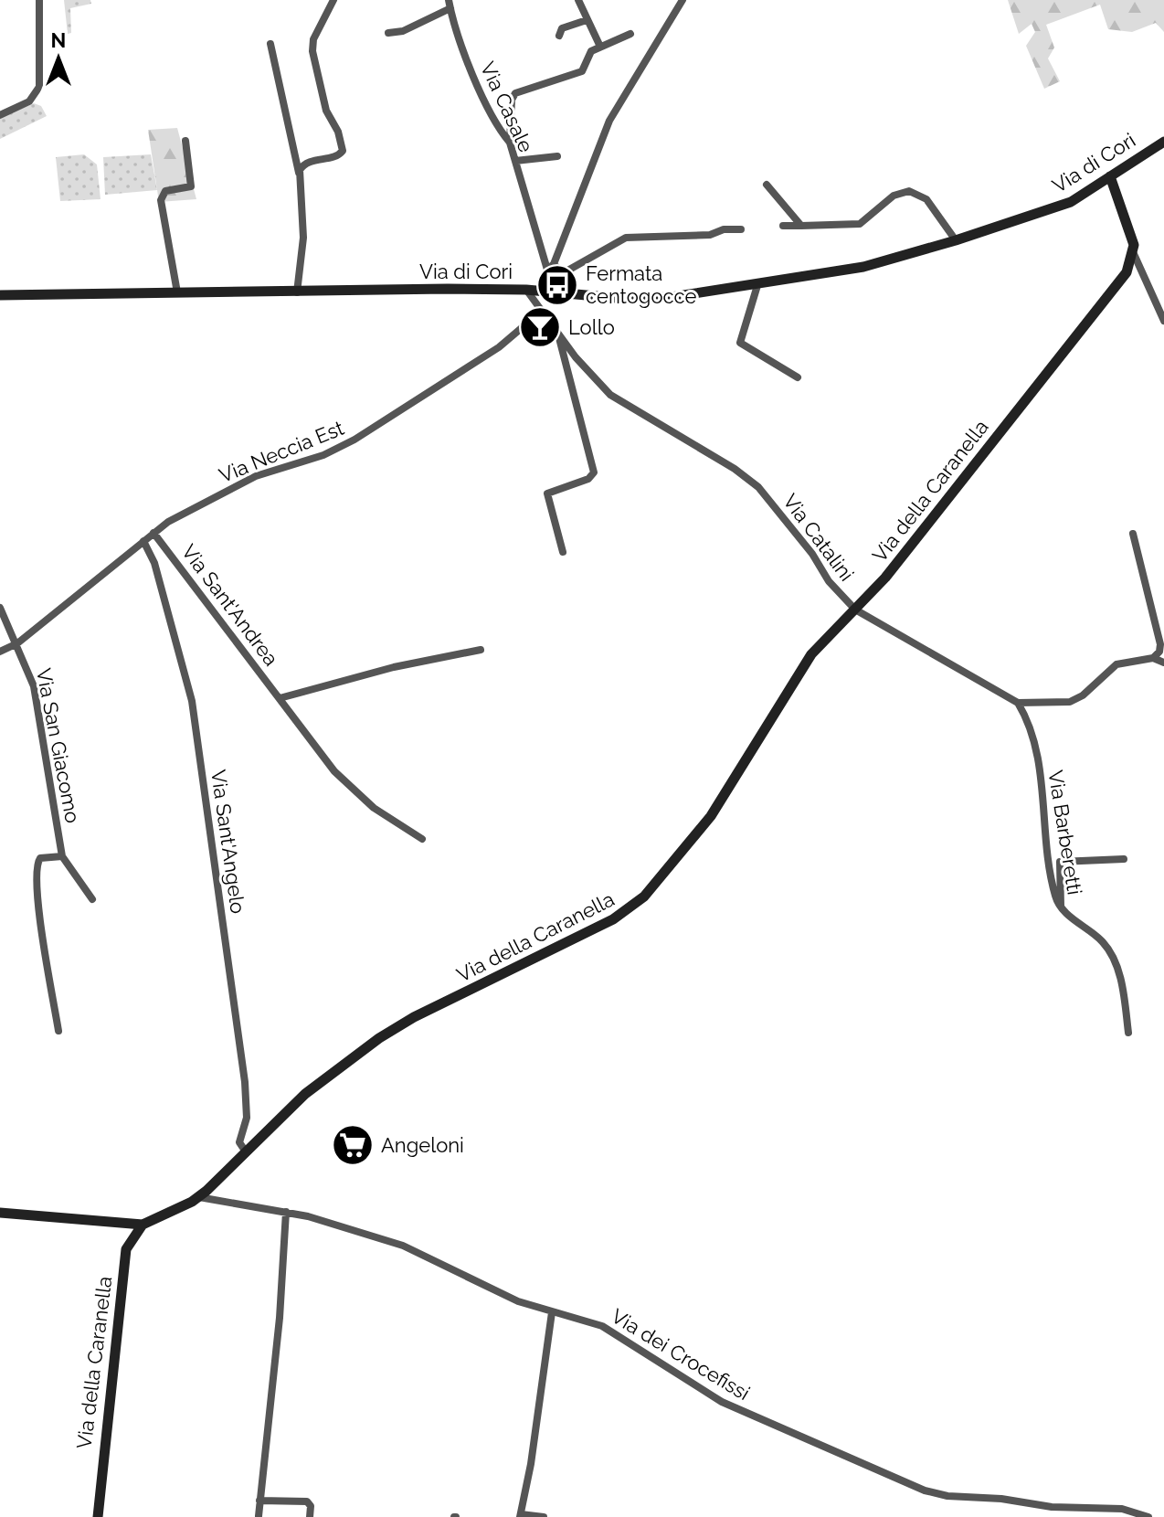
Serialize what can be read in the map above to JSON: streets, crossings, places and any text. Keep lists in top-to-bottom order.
{
  "streets": {
    "main road": ["Via di Cori", "Via della Caranella"],
    "street": [
      "Via Casale",
      "Via Neccia Est",
      "Via Catalini",
      "Via Sant'Andrea",
      "Via San Giacomo",
      "Via Barberetti",
      "Via Sant'Angelo",
      "Via dei Crocefissi"
    ]
  },
  "crossings": [
    ["Via di Cori", "Via Catalini"],
    ["Via Neccia Est", "Via Catalini"],
    ["Via Neccia Est", "Via Sant'Andrea"],
    ["Via Neccia Est", "Via San Giacomo"],
    ["Via Neccia Est", "Via Sant'Angelo"],
    ["Via della Caranella", "Via Catalini"],
    ["Via della Caranella", "Via Sant'Angelo"],
    ["Via della Caranella", "Via dei Crocefissi"],
    ["Via Catalini", "Via Barberetti"]
  ],
  "places": {
    "bus stop": ["Fermata centogocce"],
    "bar": ["Lollo"],
    "supermarket": ["Angeloni"]
  },
  "north": "top"
}
